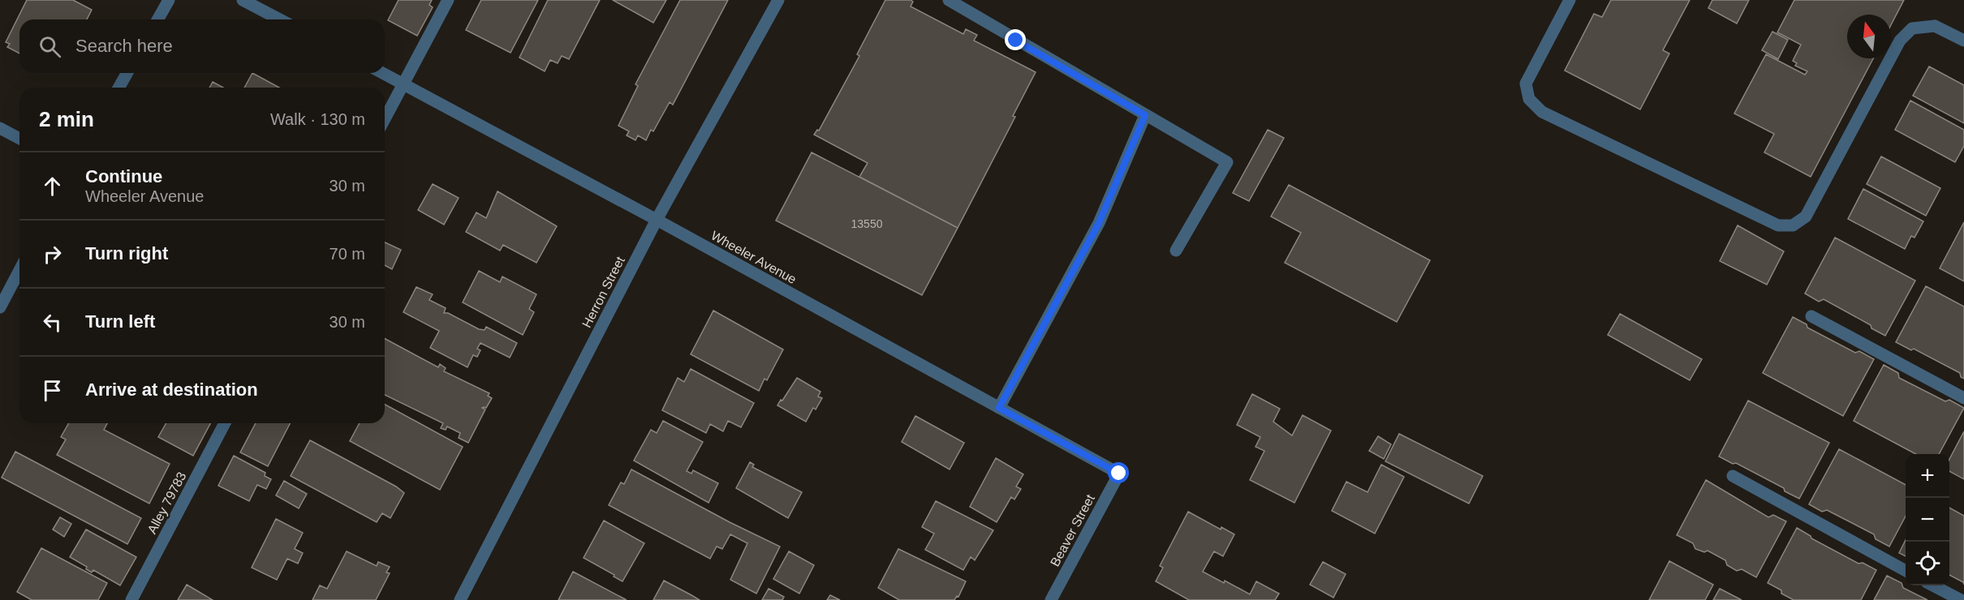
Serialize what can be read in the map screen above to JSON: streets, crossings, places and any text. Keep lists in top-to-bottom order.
{
  "streets": {
    "street": [
      "Wheeler Avenue",
      "Herron Street",
      "Alley 79783",
      "Beaver Street"
    ]
  },
  "crossings": [
    ["Wheeler Avenue", "Herron Street"],
    ["Wheeler Avenue", "Beaver Street"]
  ],
  "house_numbers": ["13550"],
  "north": "top",
  "page": {
    "search": "Search here",
    "heading": ["2 min", "Walk · 130 m"],
    "list": [
      ["Continue", "Wheeler Avenue", "30 m"],
      ["Turn right", "70 m"],
      ["Turn left", "30 m"],
      "Arrive at destination"
    ],
    "map_buttons": ["+", "−"]
  }
}
